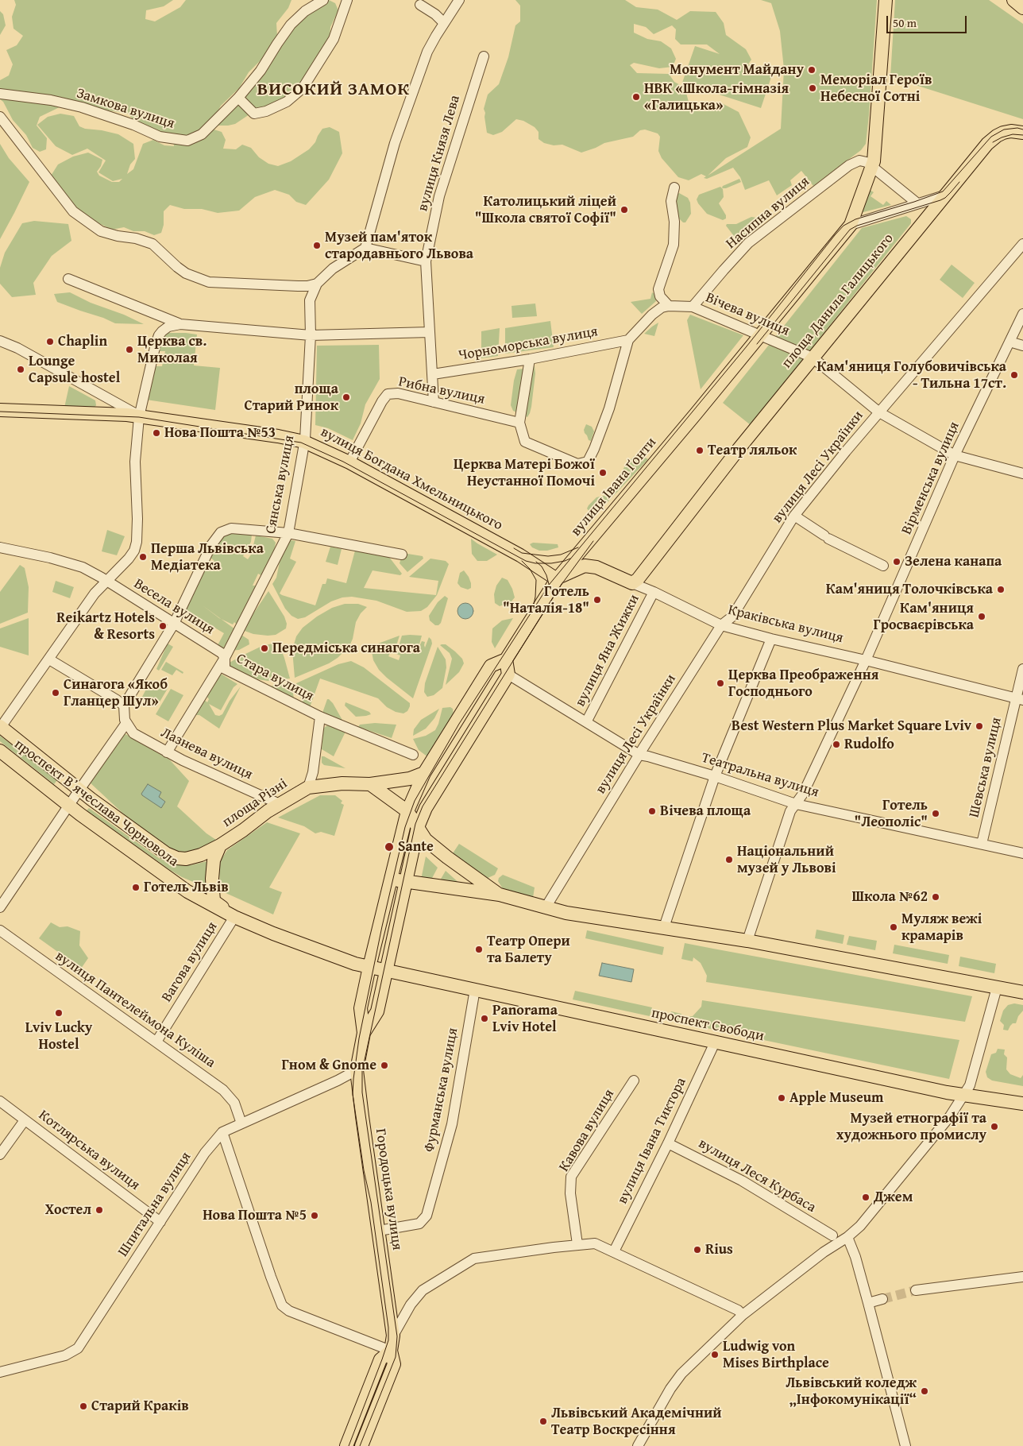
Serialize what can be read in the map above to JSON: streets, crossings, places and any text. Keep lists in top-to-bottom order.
{
  "streets": {
    "main road": [
      "площа Данила Галицького",
      "вулиця Богдана Хмельницького",
      "вулиця Івана Ґонти",
      "Краківська вулиця",
      "проспект Вʼячеслава Чорновола",
      "площа Різні",
      "проспект Свободи",
      "Городоцька вулиця"
    ],
    "street": [
      "Замкова вулиця",
      "вулиця Князя Лева",
      "Насипна вулиця",
      "Вічева вулиця",
      "Чорноморська вулиця",
      "Рибна вулиця",
      "вулиця Лесі Українки",
      "Вірменська вулиця",
      "Сянська вулиця",
      "Весела вулиця",
      "вулиця Яна Жижки",
      "Стара вулиця",
      "Лазнева вулиця",
      "Шевська вулиця",
      "Театральна вулиця",
      "Вагова вулиця",
      "вулиця Пантелеймона Куліша",
      "Фурманська вулиця",
      "Кавова вулиця",
      "вулиця Івана Тиктора",
      "Котлярська вулиця",
      "вулиця Леся Курбаса",
      "Шпитальна вулиця"
    ]
  },
  "crossings": [
    ["вулиця Князя Лева", "Чорноморська вулиця"],
    ["вулиця Князя Лева", "Рибна вулиця"],
    ["Насипна вулиця", "Вічева вулиця"],
    ["площа Данила Галицького", "Вічева вулиця"],
    ["площа Данила Галицького", "Краківська вулиця"],
    ["Вічева вулиця", "вулиця Лесі Українки"],
    ["Вічева вулиця", "Вірменська вулиця"],
    ["Вічева вулиця", "вулиця Івана Ґонти"],
    ["Рибна вулиця", "вулиця Богдана Хмельницького"],
    ["вулиця Лесі Українки", "Краківська вулиця"],
    ["вулиця Лесі Українки", "Театральна вулиця"],
    ["Вірменська вулиця", "Краківська вулиця"],
    ["Вірменська вулиця", "Театральна вулиця"],
    ["вулиця Богдана Хмельницького", "Сянська вулиця"],
    ["вулиця Богдана Хмельницького", "вулиця Івана Ґонти"],
    ["вулиця Богдана Хмельницького", "Краківська вулиця"],
    ["Сянська вулиця", "Весела вулиця"],
    ["Сянська вулиця", "Стара вулиця"],
    ["Сянська вулиця", "Лазнева вулиця"],
    ["вулиця Івана Ґонти", "Краківська вулиця"],
    ["вулиця Івана Ґонти", "Городоцька вулиця"],
    ["Весела вулиця", "Стара вулиця"],
    ["Краківська вулиця", "вулиця Яна Жижки"],
    ["Краківська вулиця", "Шевська вулиця"],
    ["вулиця Яна Жижки", "Театральна вулиця"],
    ["Стара вулиця", "площа Різні"],
    ["Лазнева вулиця", "площа Різні"],
    ["Шевська вулиця", "Театральна вулиця"],
    ["Театральна вулиця", "Городоцька вулиця"],
    ["проспект Вʼячеслава Чорновола", "площа Різні"],
    ["проспект Вʼячеслава Чорновола", "Вагова вулиця"],
    ["проспект Вʼячеслава Чорновола", "проспект Свободи"],
    ["проспект Вʼячеслава Чорновола", "Городоцька вулиця"],
    ["площа Різні", "Вагова вулиця"],
    ["Вагова вулиця", "вулиця Пантелеймона Куліша"],
    ["вулиця Пантелеймона Куліша", "Шпитальна вулиця"],
    ["проспект Свободи", "Фурманська вулиця"],
    ["проспект Свободи", "вулиця Івана Тиктора"],
    ["проспект Свободи", "Городоцька вулиця"],
    ["Фурманська вулиця", "Городоцька вулиця"],
    ["вулиця Івана Тиктора", "вулиця Леся Курбаса"],
    ["Котлярська вулиця", "Шпитальна вулиця"],
    ["Городоцька вулиця", "Шпитальна вулиця"]
  ],
  "districts": ["ВИСОКИЙ ЗАМОК"],
  "places": [
    "Монумент Майдану",
    "Меморіал Героїв Небесної Сотні",
    "НВК «Школа-гімназія «Галицька»",
    "Католицький ліцей \"Школа святої Софії\"",
    "Музей пам'яток стародавнього Львова",
    "Chaplin",
    "Церква св. Миколая",
    "Lounge Capsule hostel",
    "Кам'яниця Голубовичівська - Тильна 17ст.",
    "площа Старий Ринок",
    "Нова Пошта №53",
    "Театр ляльок",
    "Церква Матері Божої Неустанної Помочі",
    "Перша Львівська Медіатека",
    "Зелена канапа",
    "Кам'яниця Толочківська",
    "Готель \"Наталія-18\"",
    "Кам'яниця Гросваєрівська",
    "Reikartz Hotels & Resorts",
    "Передміська синагога",
    "Церква Преображення Господнього",
    "Синагога «Якоб Гланцер Шул»",
    "Best Western Plus Market Square Lviv",
    "Rudolfo",
    "Вічева площа",
    "Готель \"Леополіс\"",
    "Sante",
    "Національний музей у Львові",
    "Готель Львів",
    "Школа №62",
    "Муляж вежі крамарів",
    "Театр Опери та Балету",
    "Lviv Lucky Hostel",
    "Panorama Lviv Hotel",
    "Гном & Gnome",
    "Apple Museum",
    "Музей етнографії та художнього промислу",
    "Джем",
    "Хостел",
    "Нова Пошта №5",
    "Rius",
    "Ludwig von Mises Birthplace",
    "Львівський коледж „Інфокомунікації“",
    "Старий Краків",
    "Львівський Академічний Театр Воскресіння"
  ],
  "scale_bar": "50 m"
}
